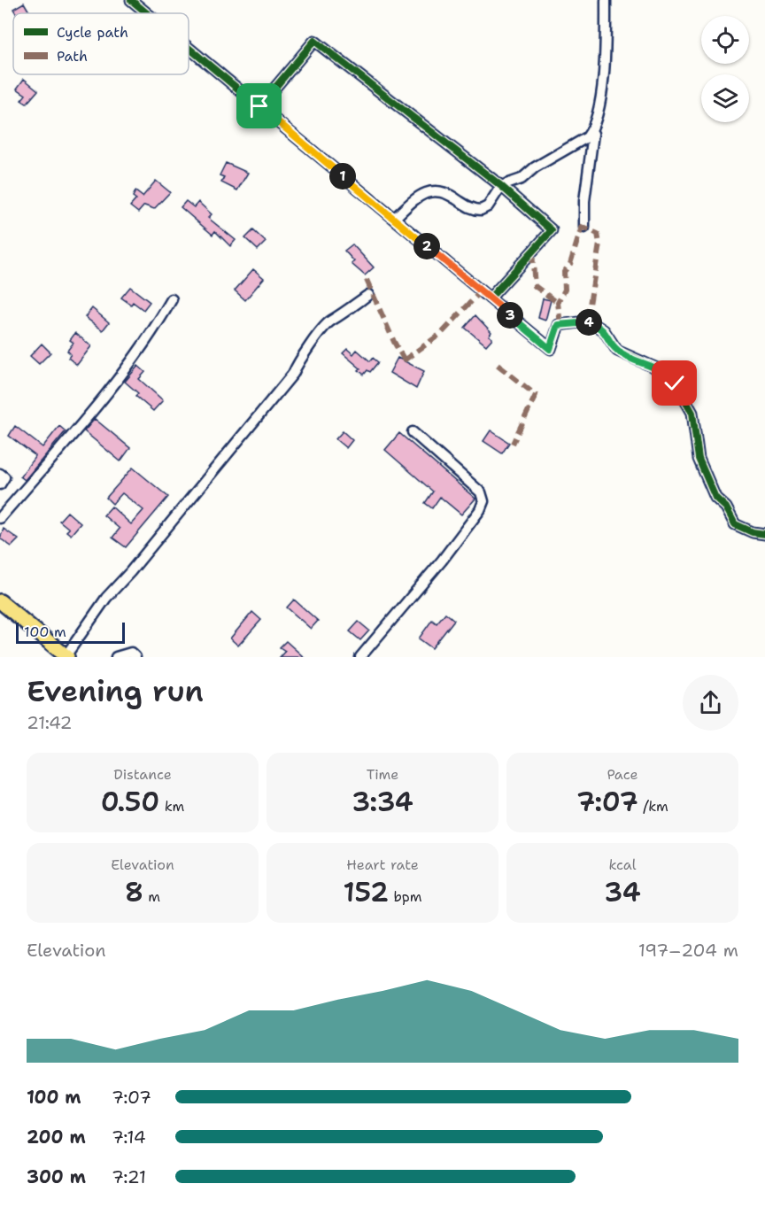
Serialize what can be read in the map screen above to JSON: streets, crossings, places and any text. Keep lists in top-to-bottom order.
{
  "legend": ["Cycle path", "Path"],
  "scale_bar": "100 m",
  "page": {
    "pins": [
      "1",
      "2",
      "3",
      "4"
    ],
    "scale": "100 m",
    "heading": ["Evening run", "21:42"],
    "stats": [
      ["Distance", "0.50 km"],
      ["Time", "3:34"],
      ["Pace", "7:07 /km"],
      ["Elevation", "8 m"],
      ["Heart rate", "152 bpm"],
      ["kcal", "34"]
    ],
    "chart": ["Elevation", "197–204 m"],
    "list": [
      {
        "name": "100 m",
        "note": "7:07"
      },
      {
        "name": "200 m",
        "note": "7:14"
      },
      {
        "name": "300 m",
        "note": "7:21"
      }
    ]
  }
}
